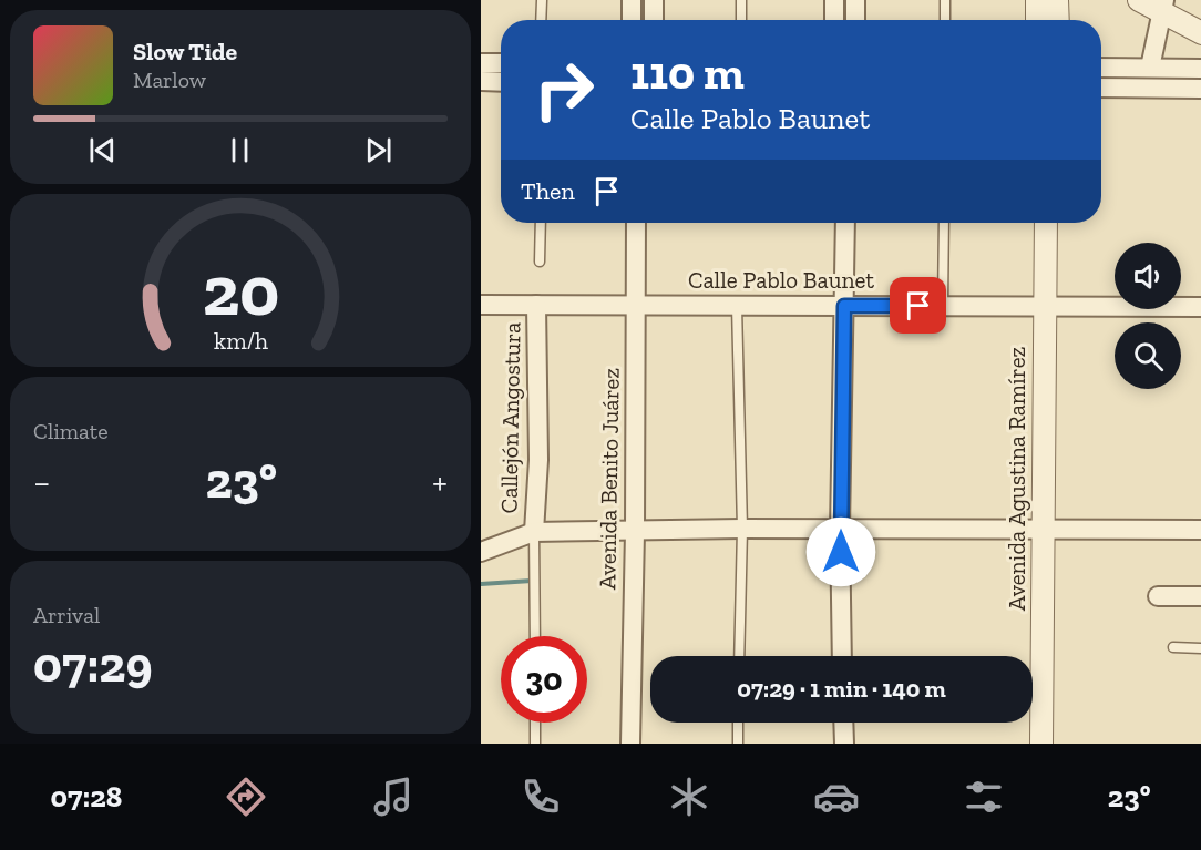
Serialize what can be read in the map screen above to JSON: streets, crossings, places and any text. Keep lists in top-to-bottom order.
{
  "streets": {
    "street": [
      "Calle Pablo Baunet",
      "Callejón Angostura",
      "Avenida Benito Juárez",
      "Avenida Agustina Ramírez"
    ]
  },
  "crossings": [
    ["Calle Pablo Baunet", "Callejón Angostura"],
    ["Calle Pablo Baunet", "Avenida Benito Juárez"],
    ["Calle Pablo Baunet", "Avenida Agustina Ramírez"]
  ],
  "page": {
    "turn": ["110 m", "Calle Pablo Baunet"],
    "song": ["Slow Tide", "Marlow"],
    "then": "Then",
    "tile": [
      "Climate",
      ["Arrival", "07:29"]
    ],
    "heat": ["−", "23°", "+"],
    "limit": "30",
    "trip": "07:29 · 1 min · 140 m",
    "tabs": ["07:28", "23°"],
    "gauge": ["20", "km/h"]
  }
}
